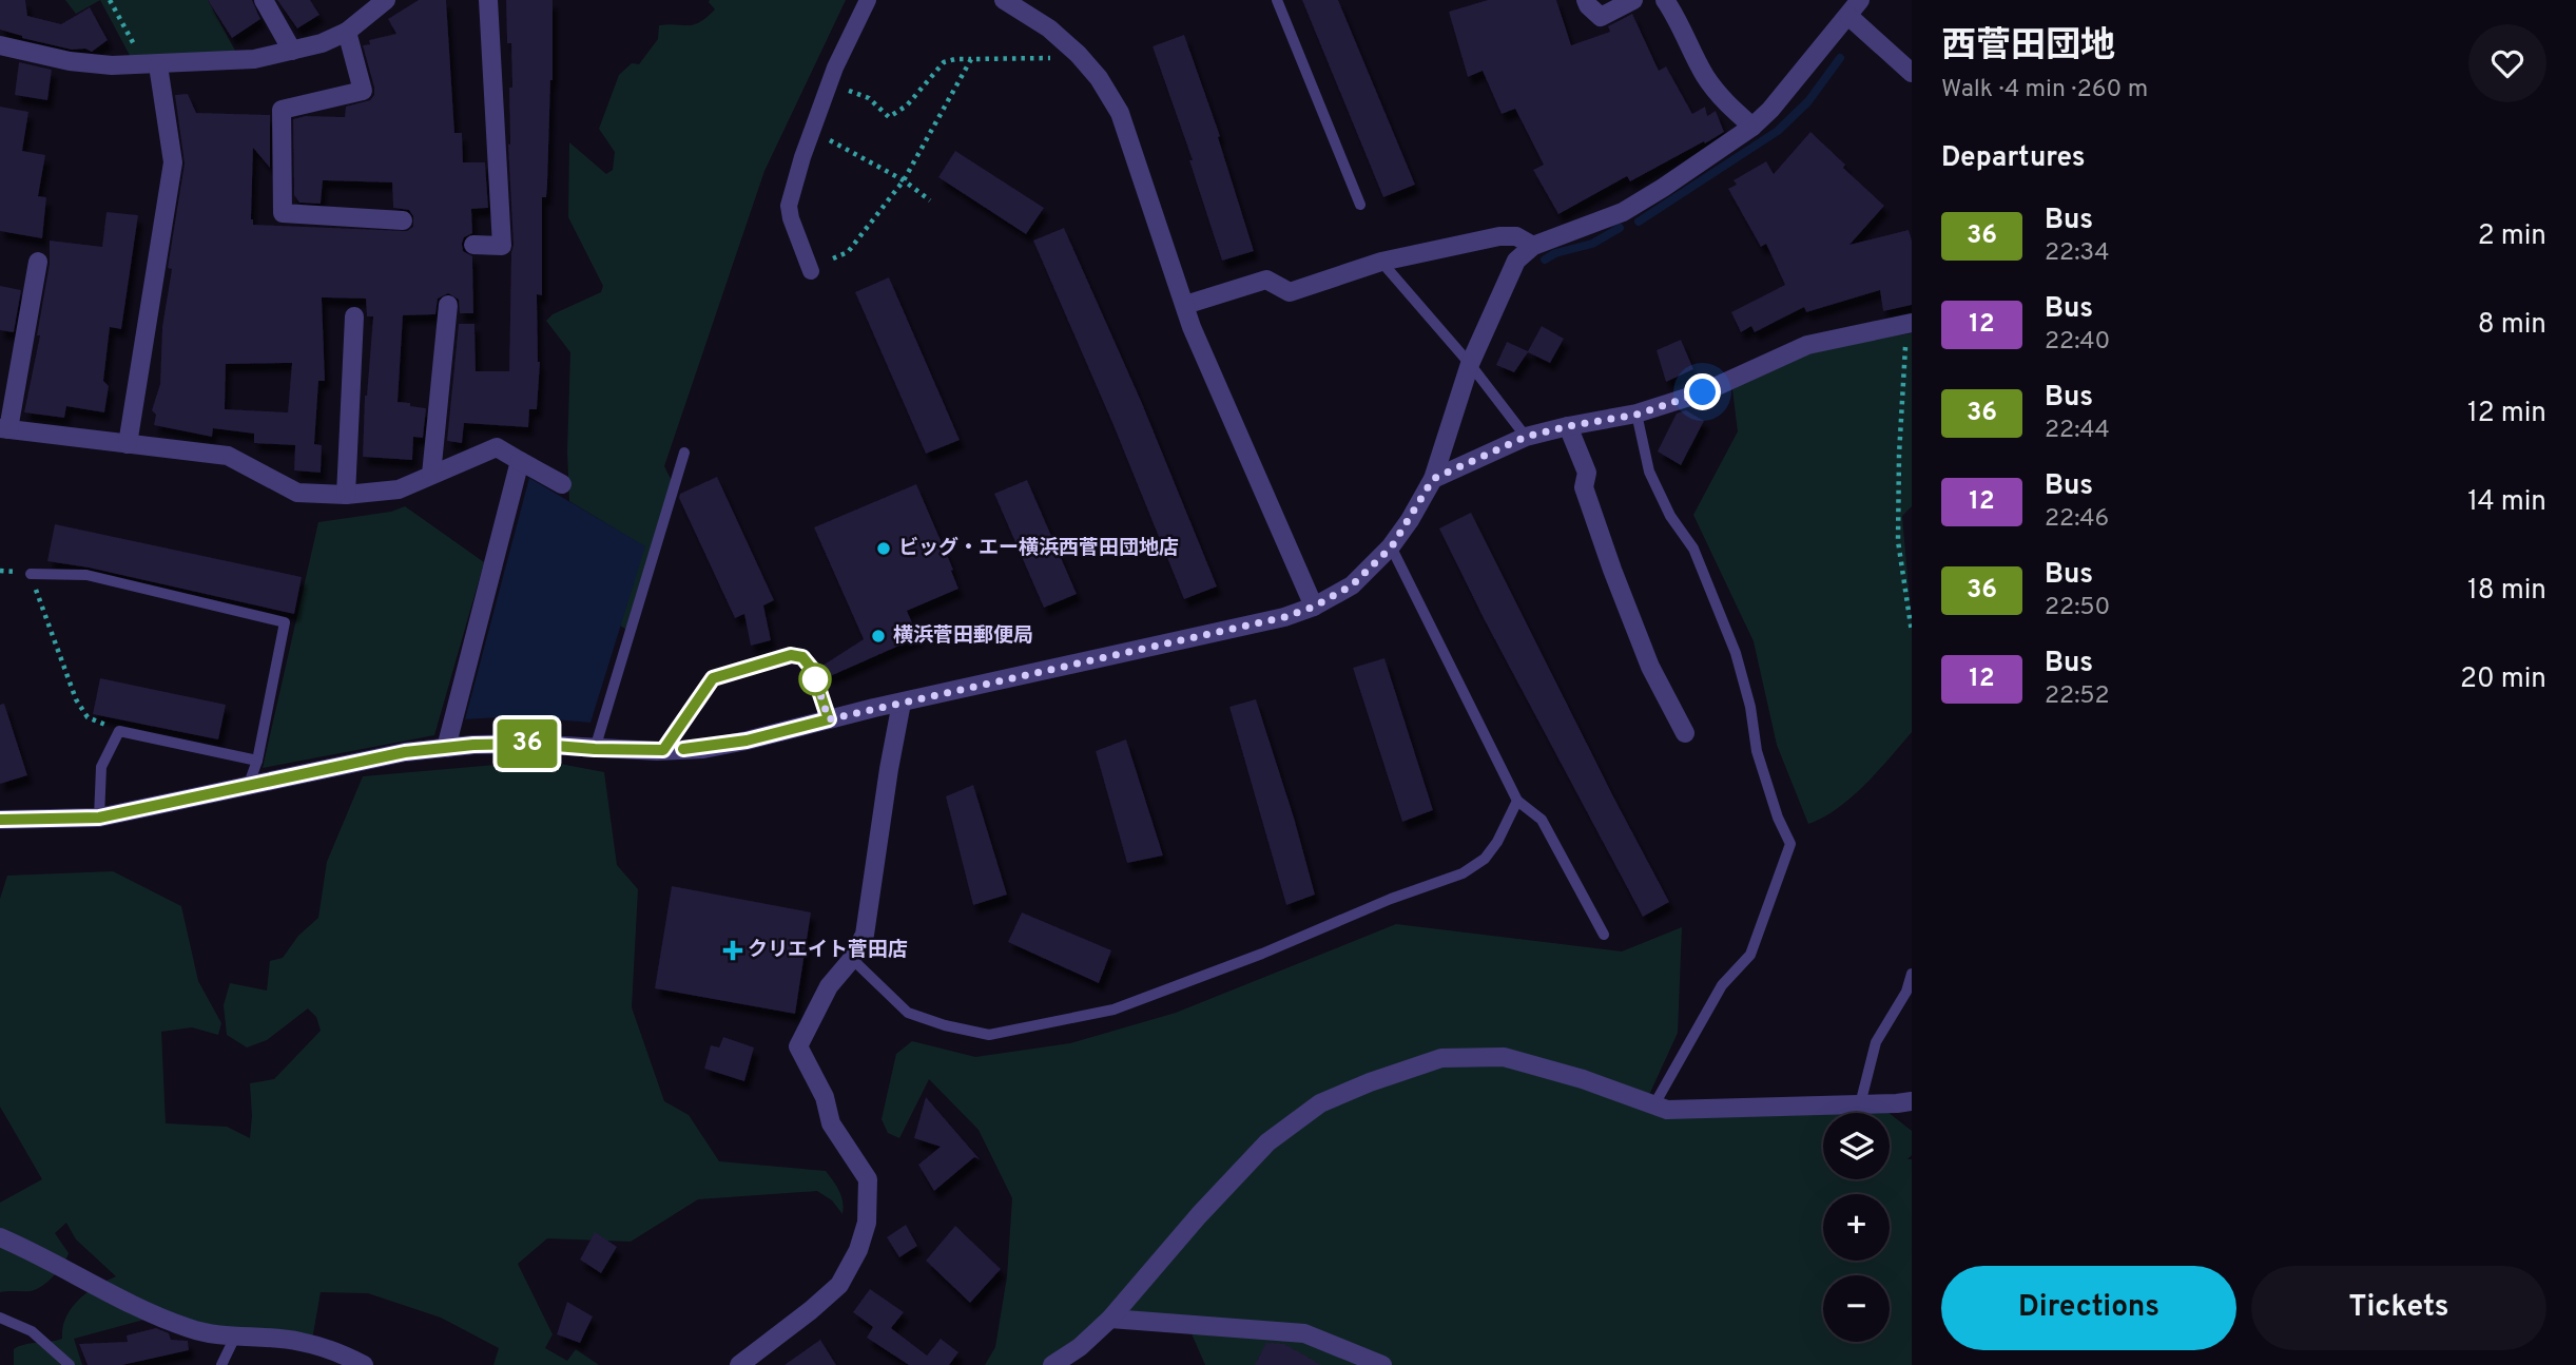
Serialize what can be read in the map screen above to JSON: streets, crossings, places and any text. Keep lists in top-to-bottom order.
{
  "places": {
    "other": ["ビッグ・エー横浜西菅田団地店", "横浜菅田郵便局"],
    "health": ["クリエイト菅田店"]
  },
  "lines": ["bus line 36"],
  "page": {
    "on_map": "36",
    "heading": [
      ["西菅田団地", "Walk · 4 min · 260 m"],
      "Departures"
    ],
    "list": [
      {
        "mark": "36",
        "name": "Bus",
        "note": "22:34",
        "value": "2 min"
      },
      {
        "mark": "12",
        "name": "Bus",
        "note": "22:40",
        "value": "8 min"
      },
      {
        "mark": "36",
        "name": "Bus",
        "note": "22:44",
        "value": "12 min"
      },
      {
        "mark": "12",
        "name": "Bus",
        "note": "22:46",
        "value": "14 min"
      },
      {
        "mark": "36",
        "name": "Bus",
        "note": "22:50",
        "value": "18 min"
      },
      {
        "mark": "12",
        "name": "Bus",
        "note": "22:52",
        "value": "20 min"
      }
    ],
    "map_buttons": ["+", "−"],
    "buttons": ["Directions", "Tickets"]
  }
}
